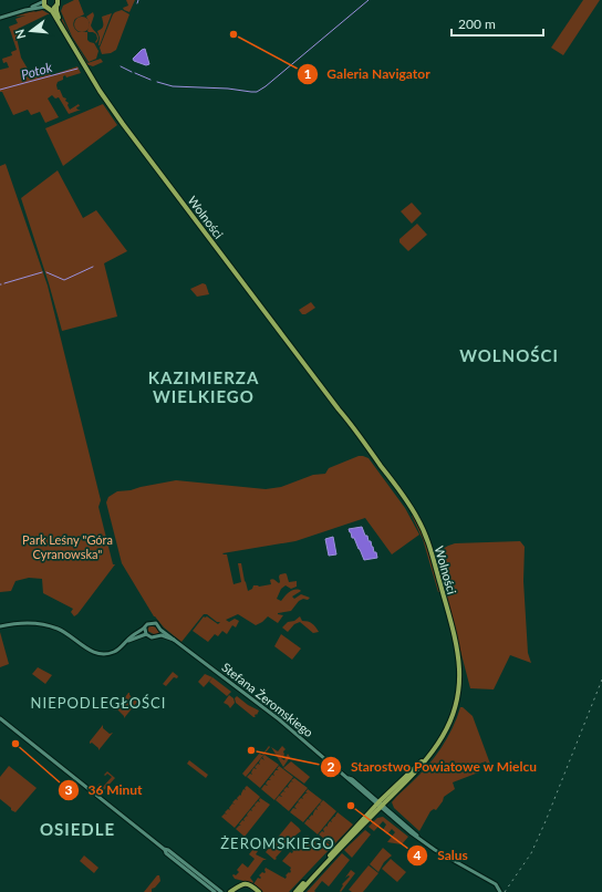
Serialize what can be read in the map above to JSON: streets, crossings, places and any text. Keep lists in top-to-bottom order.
{
  "streets": {
    "main road": ["Wolności"],
    "street": ["Stefana Żeromskiego"]
  },
  "crossings": [
    ["Wolności", "Stefana Żeromskiego"]
  ],
  "districts": [
    "WOLNOŚCI",
    "KAZIMIERZA WIELKIEGO",
    "NIEPODLEGŁOŚCI",
    "OSIEDLE",
    "ŻEROMSKIEGO"
  ],
  "water": ["Potok"],
  "parks": ["Park Leśny \"Góra Cyranowska\""],
  "places": [
    "Galeria Navigator",
    "36 Minut",
    "Starostwo Powiatowe w Mielcu",
    "Salus"
  ],
  "scale_bar": "200 m",
  "north": "left"
}
